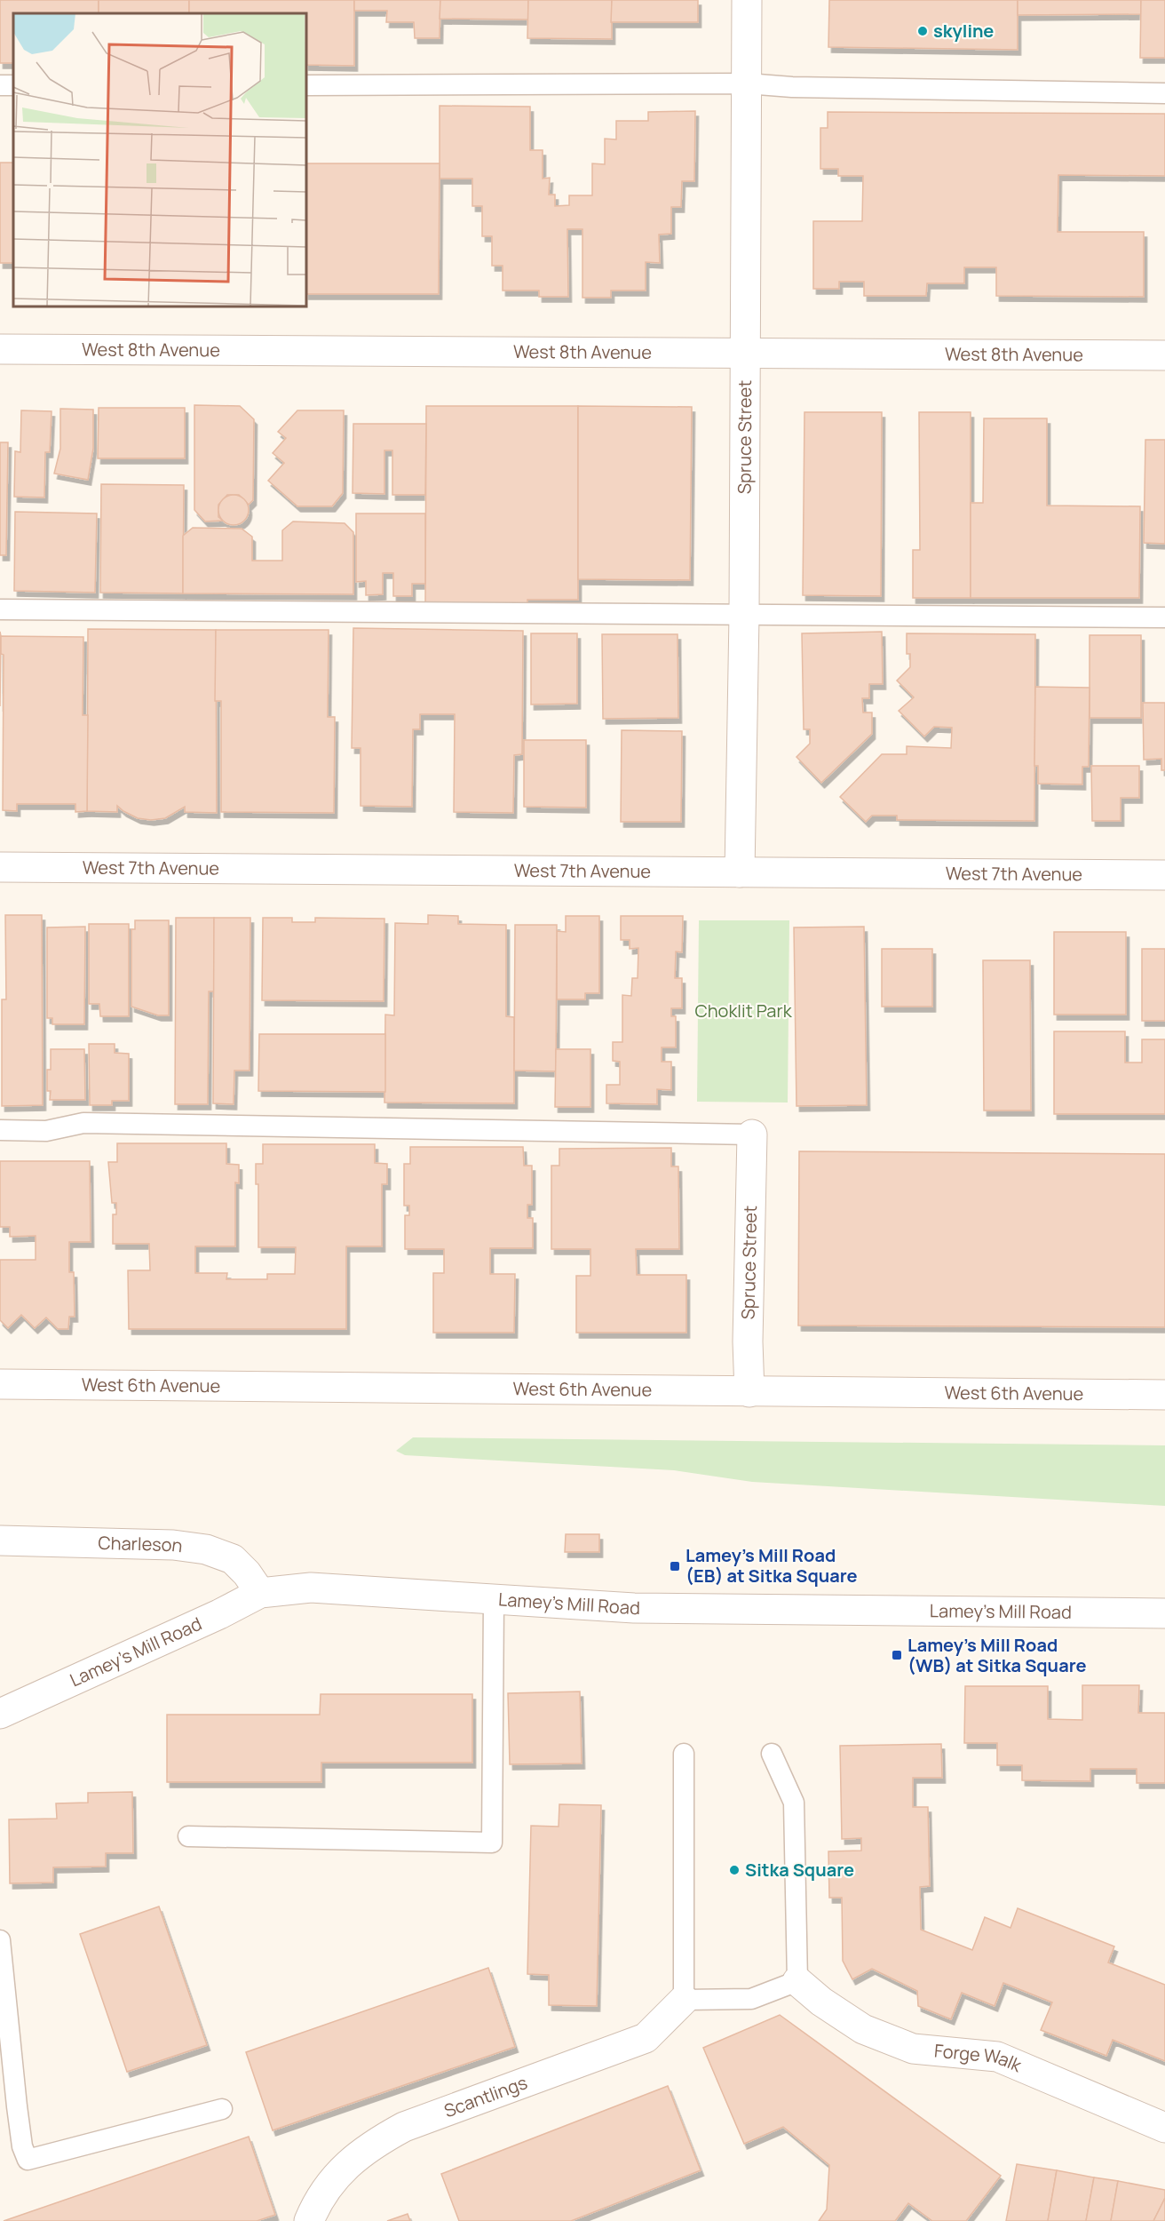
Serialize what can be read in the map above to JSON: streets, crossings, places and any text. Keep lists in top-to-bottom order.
{
  "streets": {
    "street": [
      "West 8th Avenue",
      "Spruce Street",
      "West 7th Avenue",
      "West 6th Avenue",
      "Charleson",
      "Lamey's Mill Road",
      "Forge Walk",
      "Scantlings"
    ]
  },
  "crossings": [
    ["West 8th Avenue", "Spruce Street"],
    ["Spruce Street", "West 7th Avenue"],
    ["Spruce Street", "West 6th Avenue"],
    ["Charleson", "Lamey's Mill Road"]
  ],
  "parks": ["Choklit Park"],
  "places": {
    "other": ["skyline", "Sitka Square"],
    "transit": ["Lamey's Mill Road (EB) at Sitka Square", "Lamey's Mill Road (WB) at Sitka Square"]
  }
}
